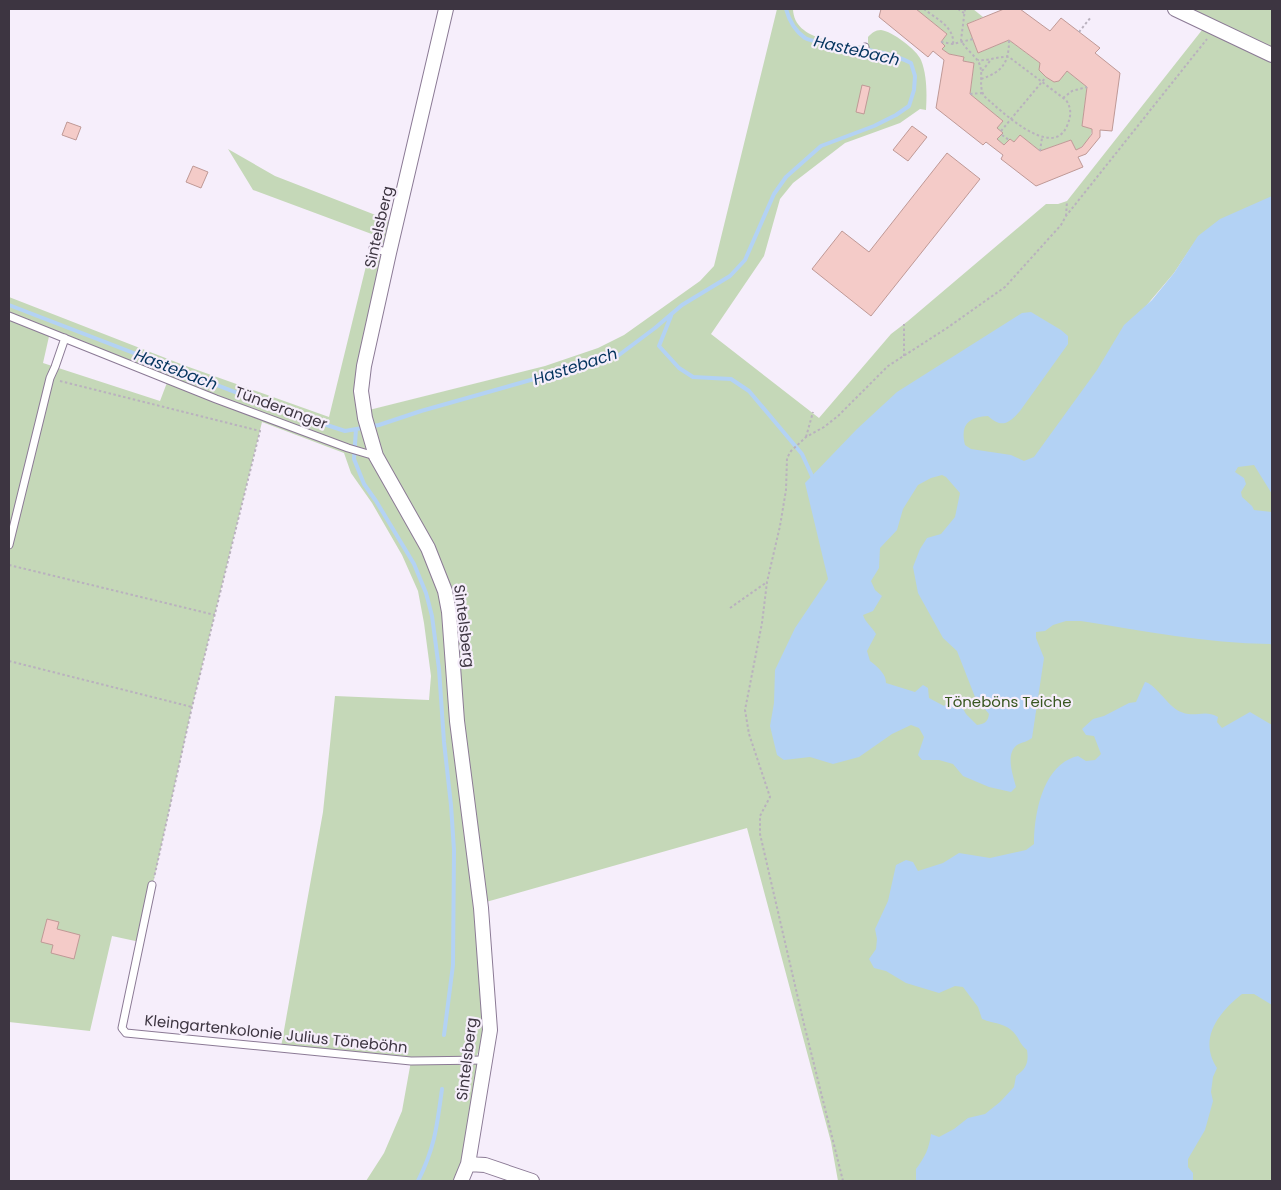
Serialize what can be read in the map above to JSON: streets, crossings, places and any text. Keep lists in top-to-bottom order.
{
  "streets": {
    "street": ["Sintelsberg"],
    "lane": ["Tünderanger", "Kleingartenkolonie Julius Töneböhn"]
  },
  "crossings": [
    ["Sintelsberg", "Tünderanger"],
    ["Sintelsberg", "Kleingartenkolonie Julius Töneböhn"]
  ],
  "water": ["Hastebach"],
  "parks": ["Töneböns Teiche"]
}
